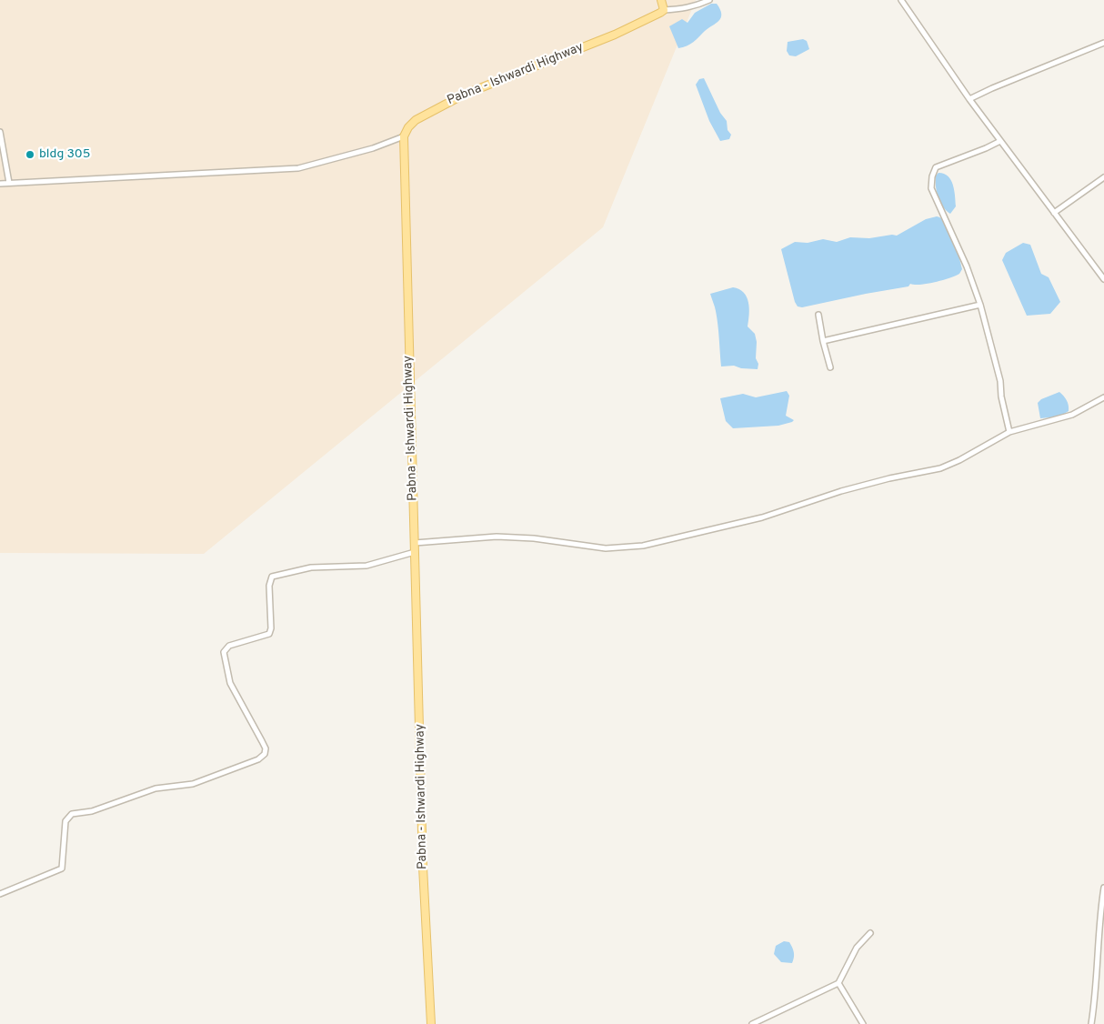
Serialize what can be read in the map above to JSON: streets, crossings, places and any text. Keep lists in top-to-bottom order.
{
  "streets": {
    "main road": ["Pabna - Ishwardi Highway"]
  },
  "places": ["bldg 305"]
}
